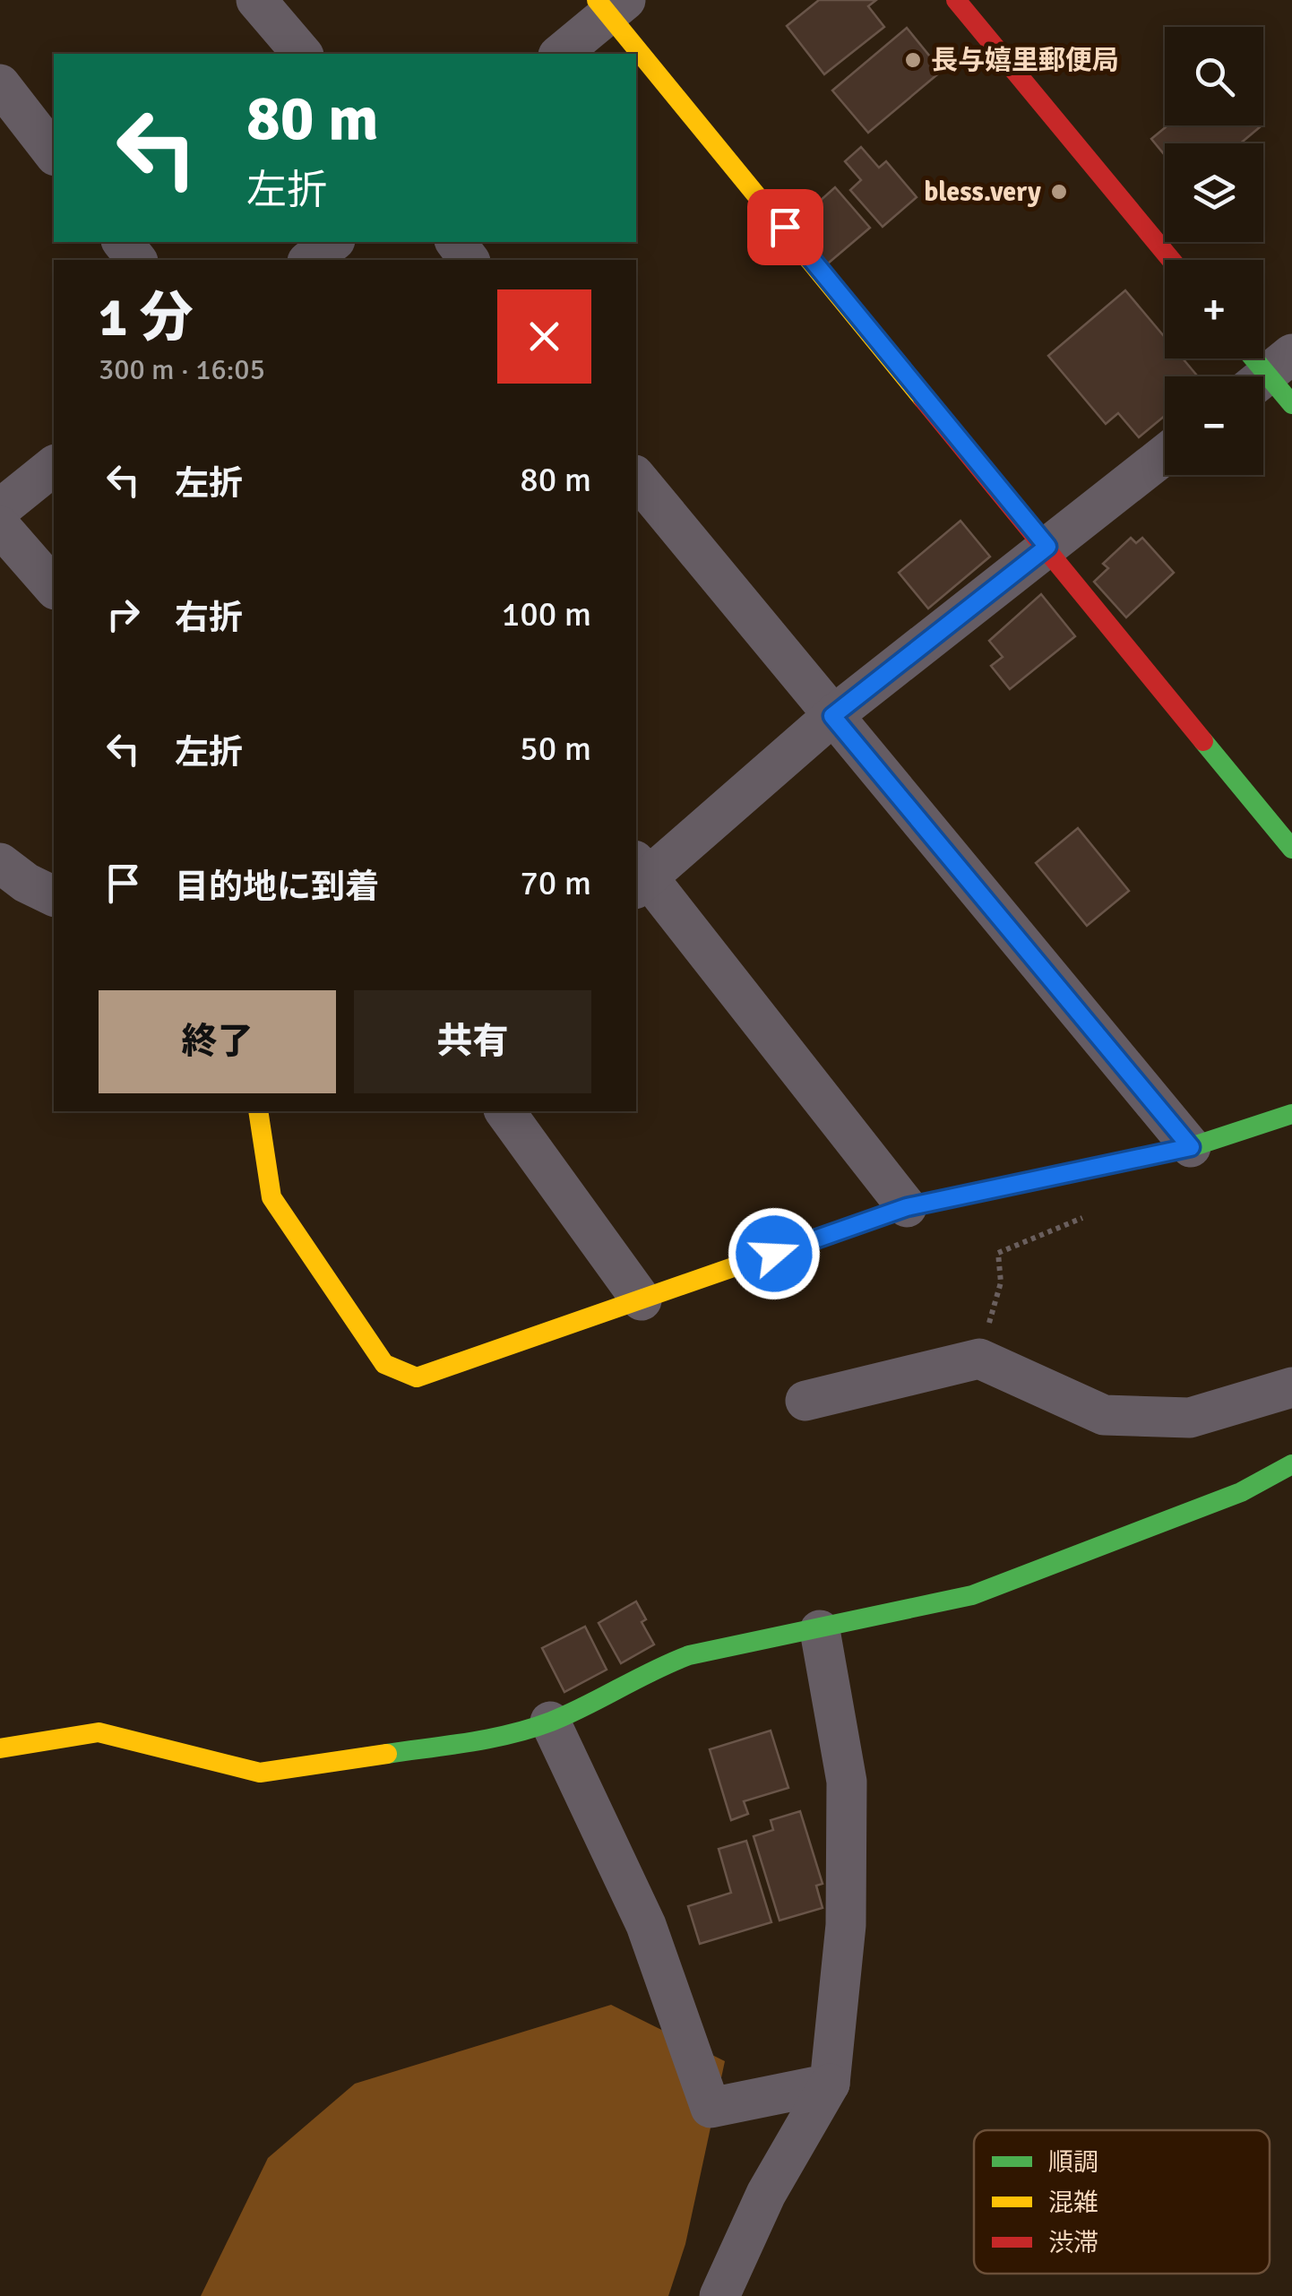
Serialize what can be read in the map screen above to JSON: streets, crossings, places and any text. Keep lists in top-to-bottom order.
{
  "places": ["長与嬉里郵便局", "bless.very"],
  "legend": ["順調", "混雑", "渋滞"],
  "page": {
    "map_buttons": ["+", "−"],
    "turn": ["80 m", "左折"],
    "heading": ["1 分", "300 m · 16:05"],
    "list": [
      {
        "name": "左折",
        "value": "80 m"
      },
      {
        "name": "右折",
        "value": "100 m"
      },
      {
        "name": "左折",
        "value": "50 m"
      },
      {
        "name": "目的地に到着",
        "value": "70 m"
      }
    ],
    "buttons": ["終了", "共有"]
  }
}
